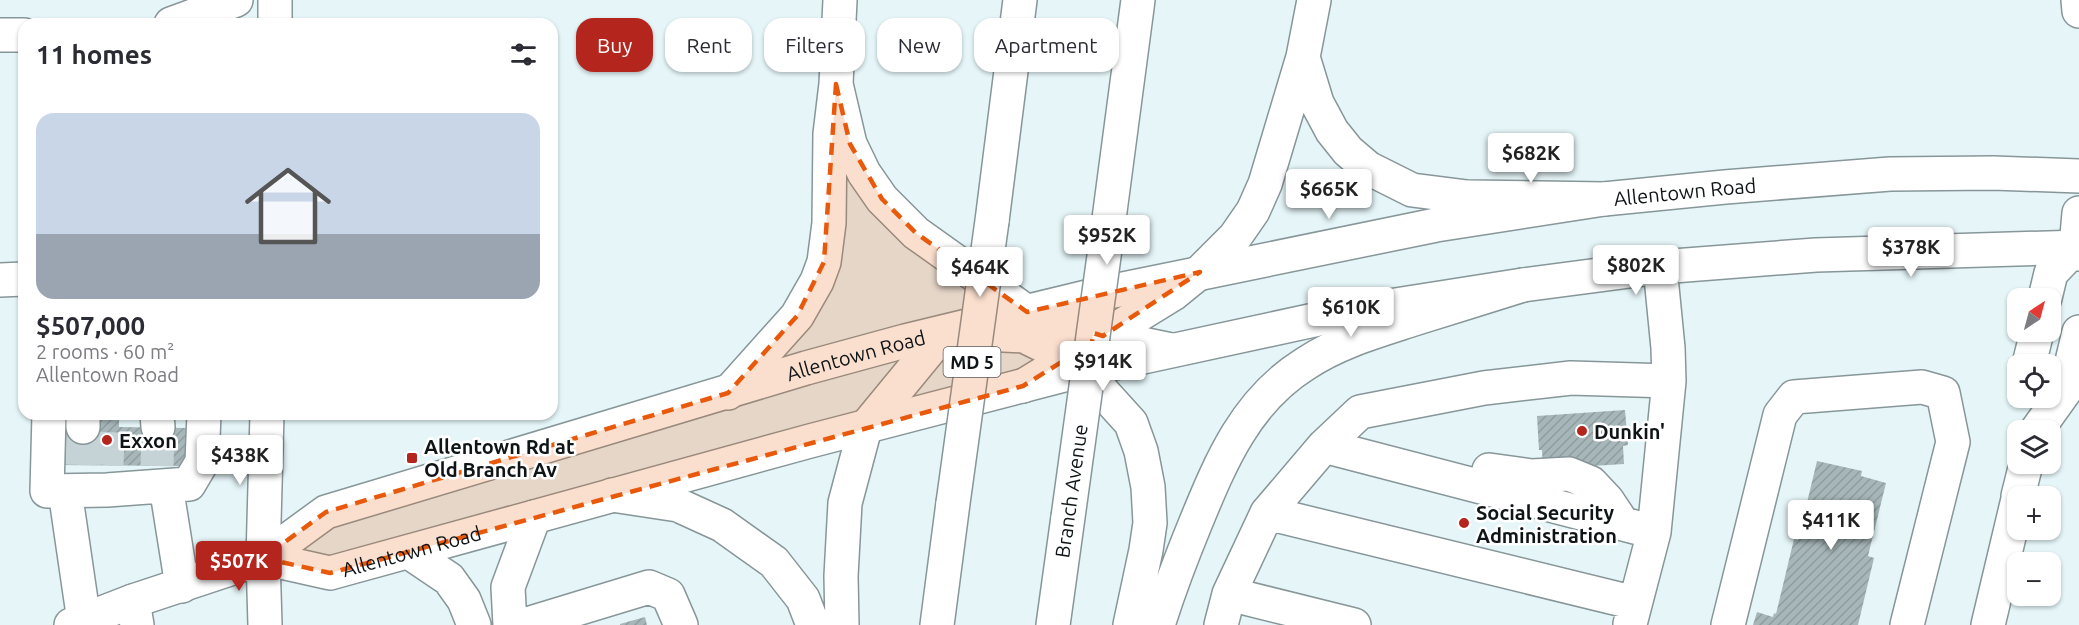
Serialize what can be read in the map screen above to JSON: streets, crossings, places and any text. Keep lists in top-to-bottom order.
{
  "streets": {
    "main road": ["Allentown Road", "MD 5", "Branch Avenue"]
  },
  "places": {
    "other": ["Dunkin'", "Exxon", "Social Security Administration"],
    "transit": ["Allentown Rd at Old Branch Av"]
  },
  "north": "top right",
  "page": {
    "chip": [
      "Buy",
      "Rent",
      "Filters",
      "New",
      "Apartment"
    ],
    "heading": "11 homes",
    "list": [
      {
        "name": "$507,000",
        "note": "2 rooms · 60 m² · Allentown Road"
      }
    ],
    "price": [
      "$682K",
      "$665K",
      "$952K",
      "$378K",
      "$802K",
      "$464K",
      "$610K",
      "$914K",
      "$438K",
      "$411K",
      "$507K"
    ],
    "map_buttons": ["+", "−"]
  }
}
